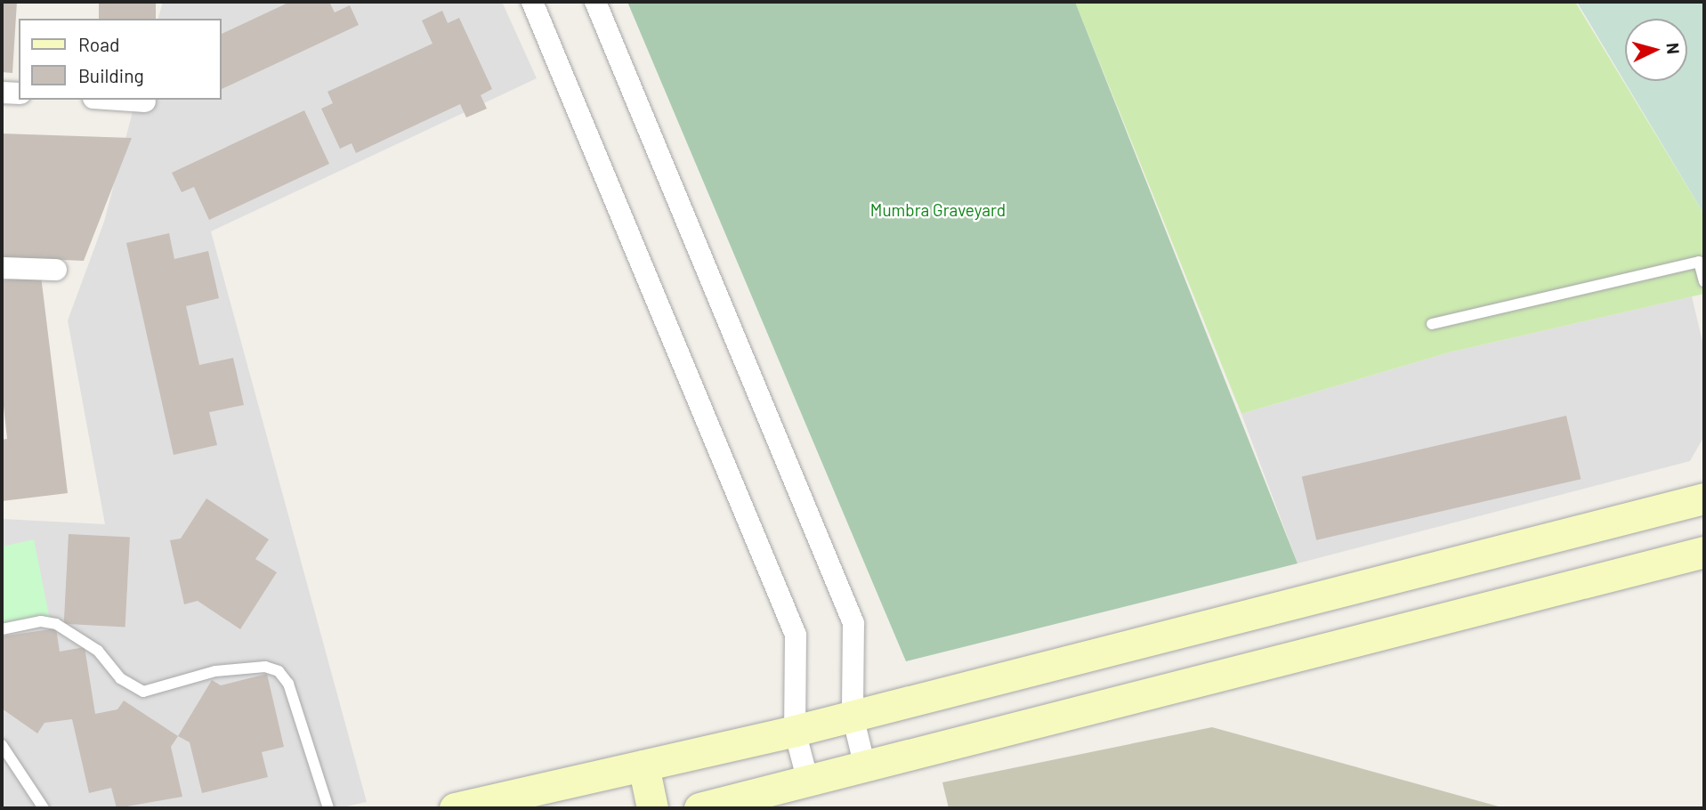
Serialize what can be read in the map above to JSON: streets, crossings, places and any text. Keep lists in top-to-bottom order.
{
  "parks": ["Mumbra Graveyard"],
  "legend": ["Road", "Building"],
  "north": "right"
}
